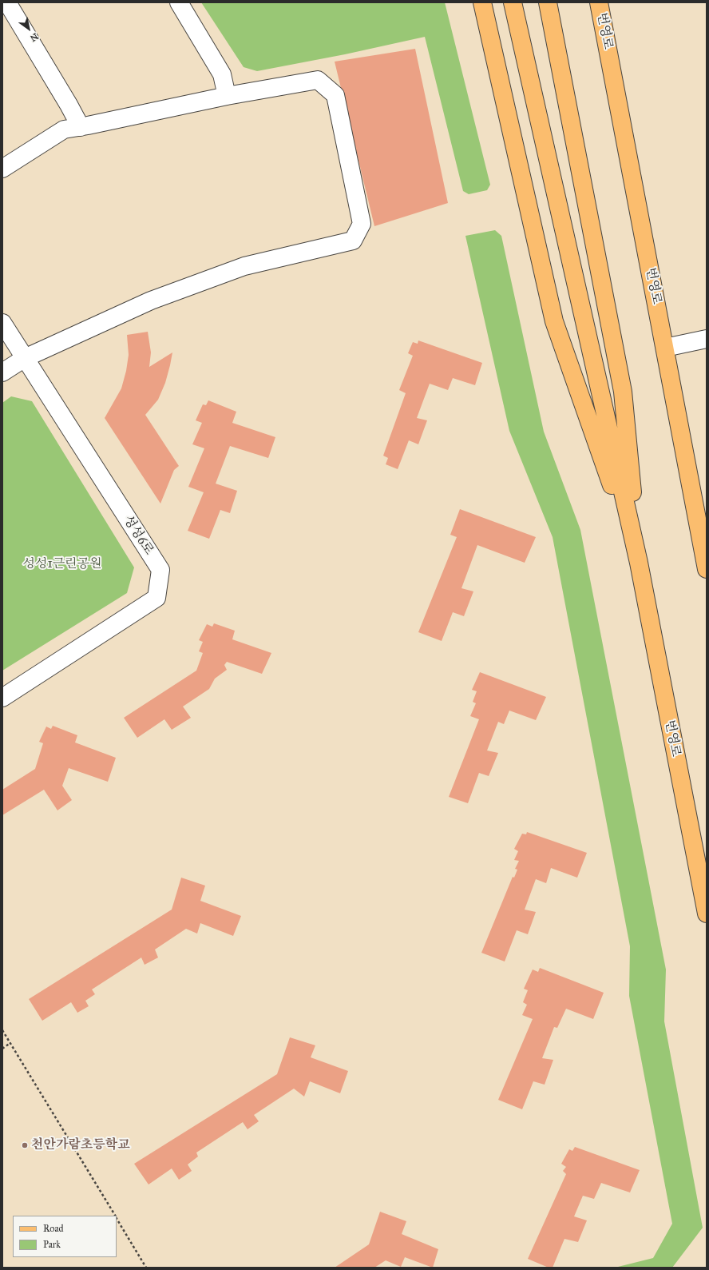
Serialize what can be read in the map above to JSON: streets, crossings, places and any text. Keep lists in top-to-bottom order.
{
  "streets": {
    "main road": ["번영로"],
    "street": ["성성6로"]
  },
  "parks": ["성성1근린공원"],
  "places": ["천안가람초등학교"],
  "legend": ["Road", "Park"],
  "north": "bottom right"
}
